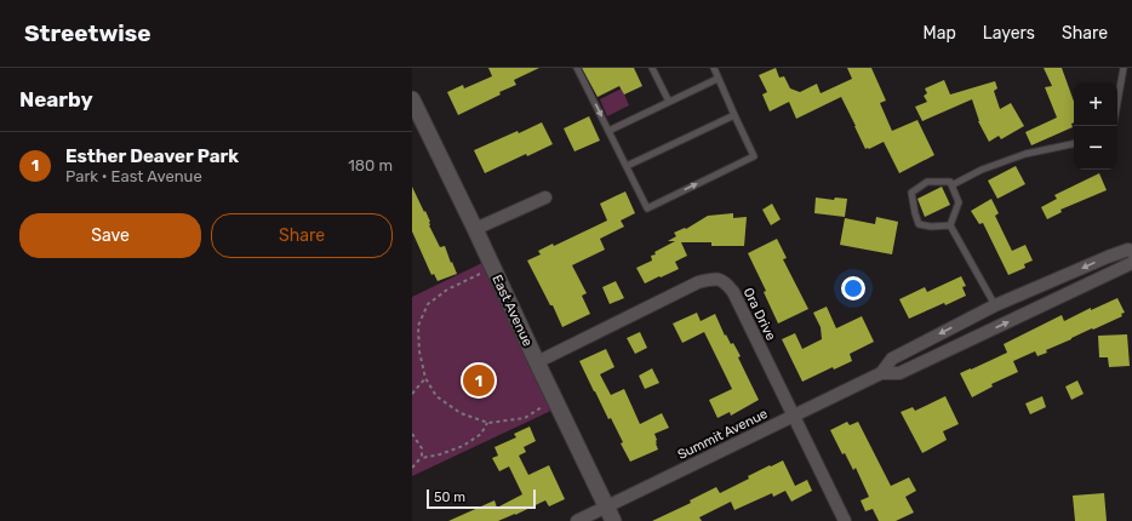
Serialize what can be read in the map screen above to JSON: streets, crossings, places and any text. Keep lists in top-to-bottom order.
{
  "streets": {
    "street": ["East Avenue", "Ora Drive", "Summit Avenue"]
  },
  "crossings": [
    ["East Avenue", "Ora Drive"],
    ["East Avenue", "Summit Avenue"],
    ["Ora Drive", "Summit Avenue"]
  ],
  "scale_bar": "50 m",
  "page": {
    "header": "Streetwise",
    "nav": ["Map", "Layers", "Share"],
    "heading": "Nearby",
    "map_buttons": ["+", "−"],
    "list": [
      {
        "mark": "1",
        "name": "Esther Deaver Park",
        "note": "Park · East Avenue",
        "value": "180 m"
      }
    ],
    "buttons": ["Save", "Share"],
    "pins": "1",
    "scale": "50 m"
  }
}
